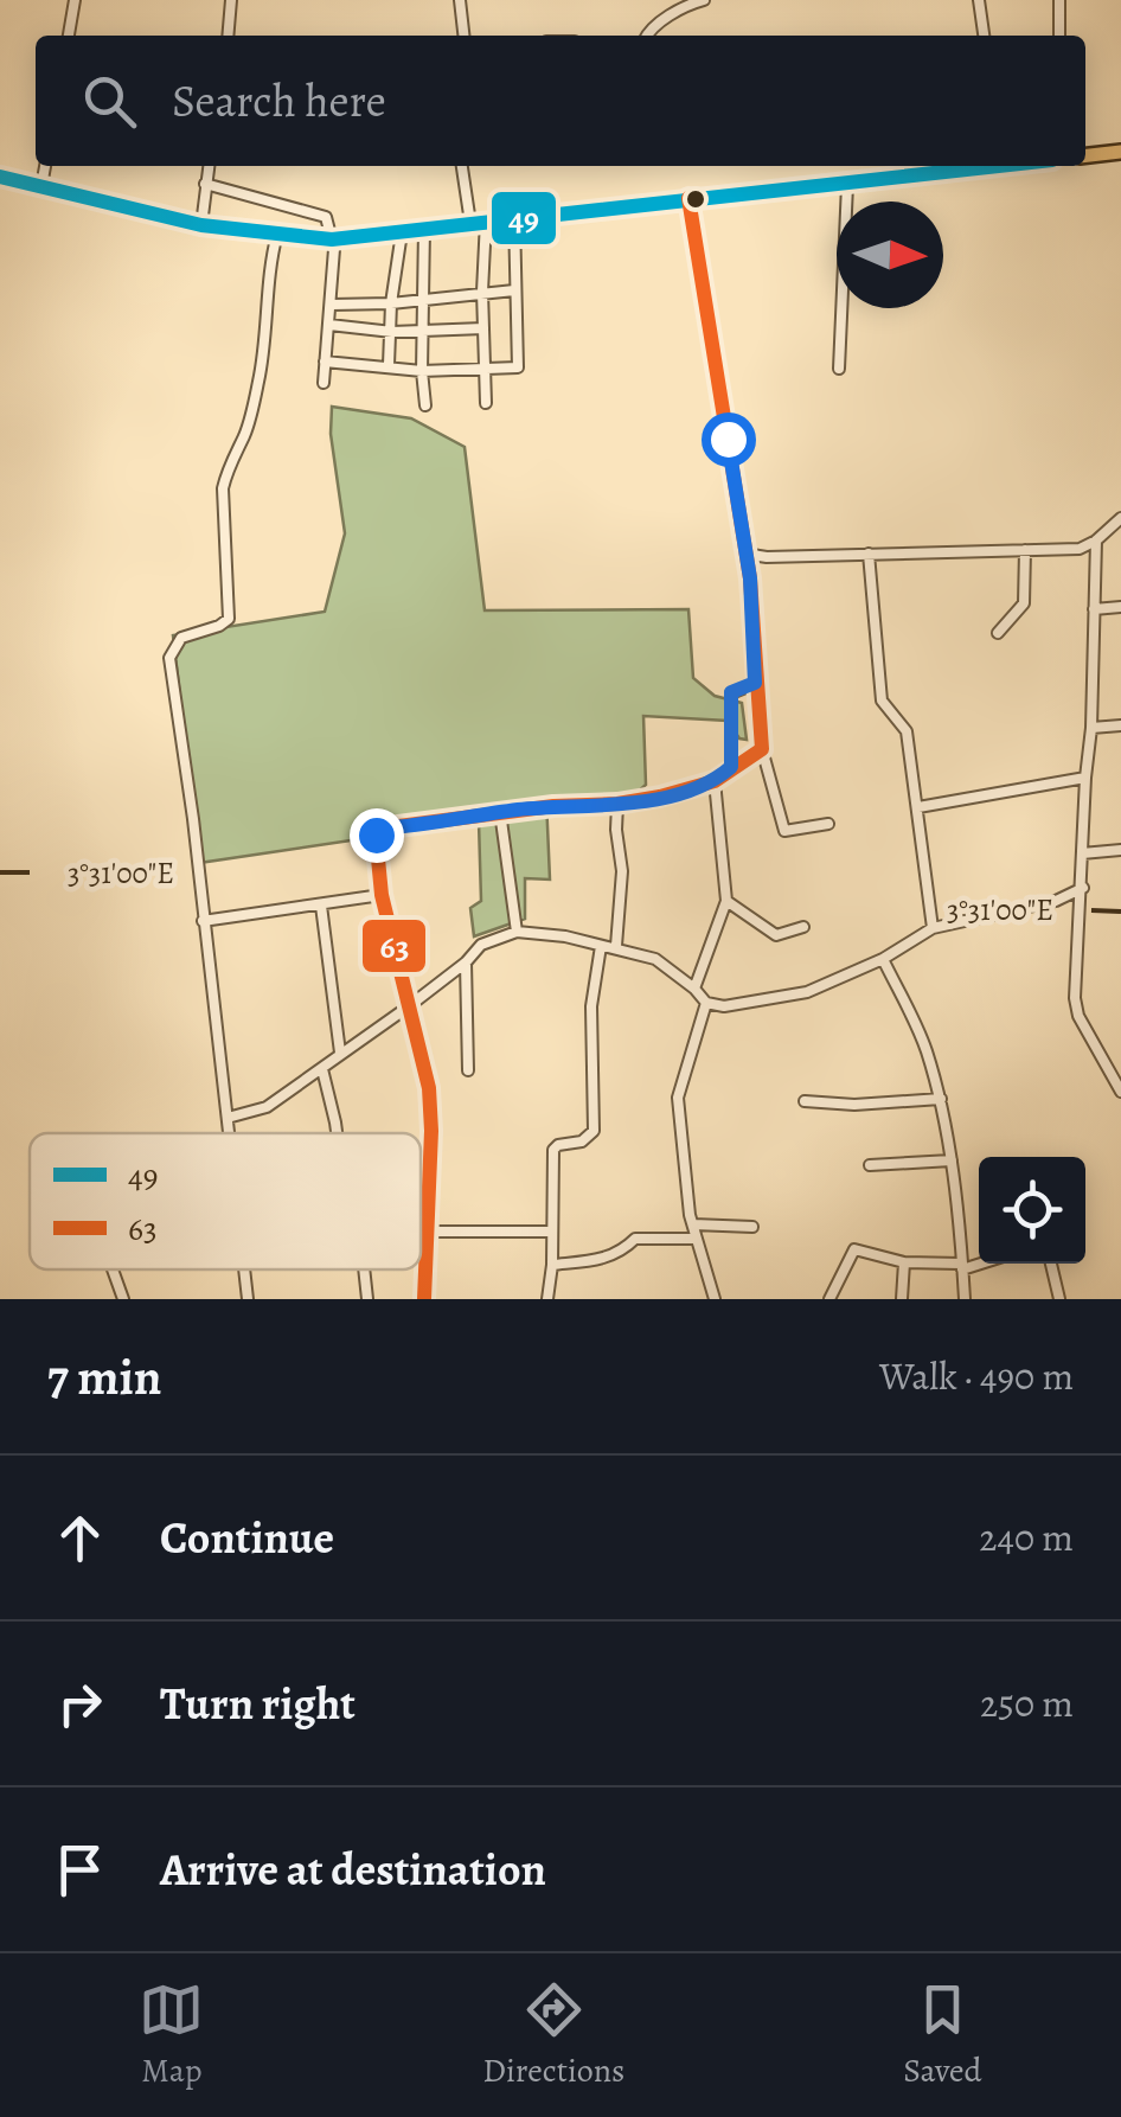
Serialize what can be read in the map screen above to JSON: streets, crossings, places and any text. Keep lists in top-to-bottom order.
{
  "lines": ["transit line 49", "transit line 63"],
  "legend": ["49", "63"],
  "north": "right",
  "page": {
    "search": "Search here",
    "heading": ["7 min", "Walk · 490 m"],
    "list": [
      ["Continue", "240 m"],
      ["Turn right", "250 m"],
      "Arrive at destination"
    ],
    "nav": ["Map", "Directions", "Saved"]
  },
  "coordinates": ["3°31'00\"E"]
}
